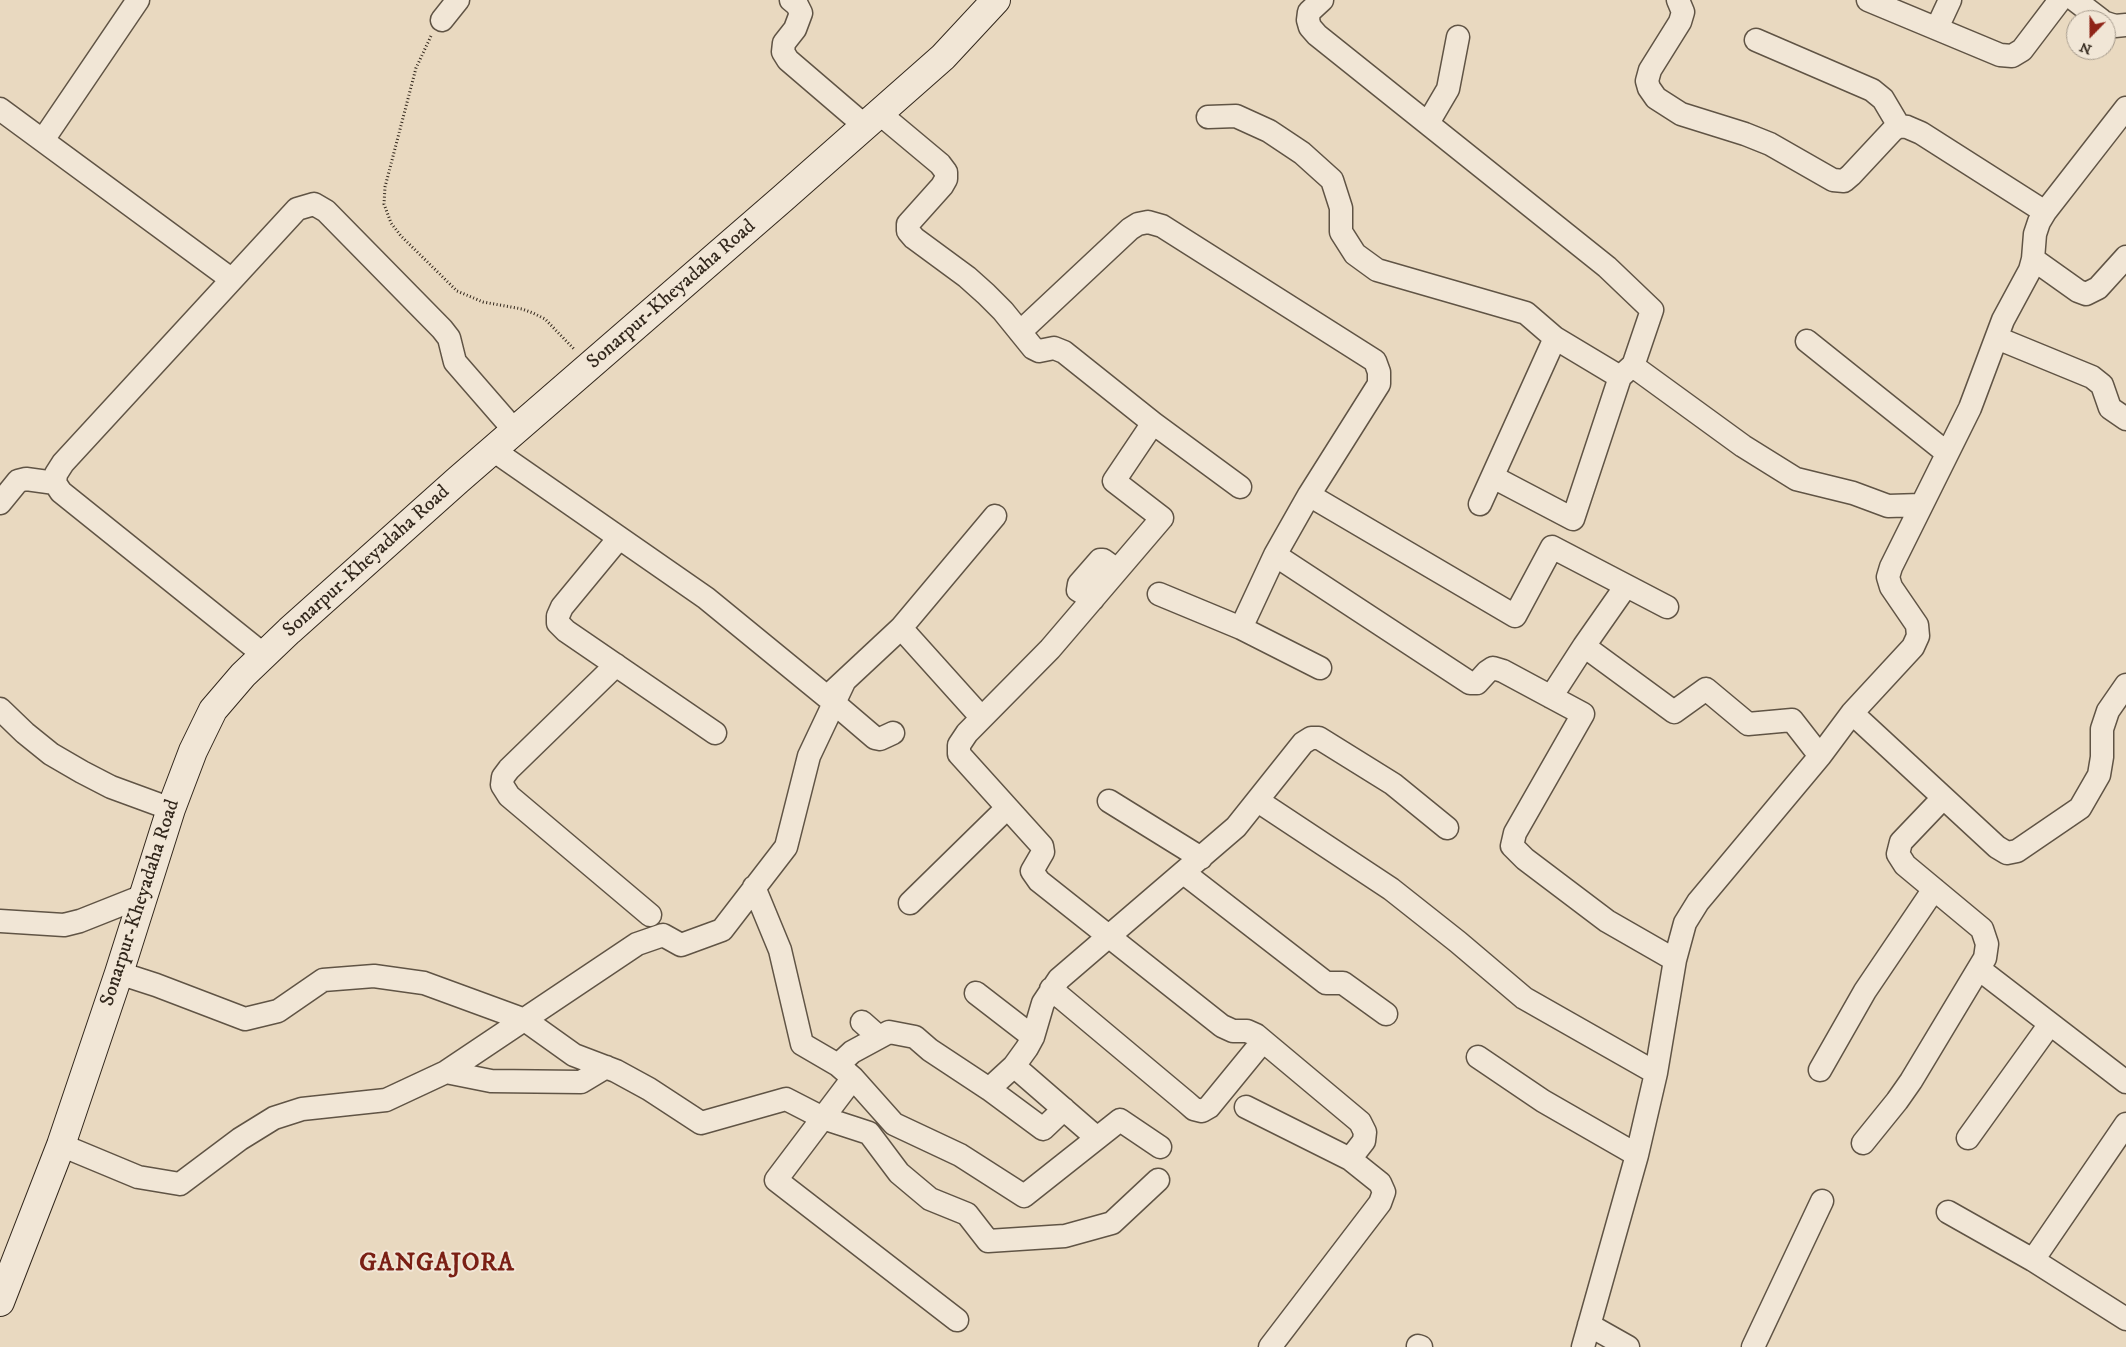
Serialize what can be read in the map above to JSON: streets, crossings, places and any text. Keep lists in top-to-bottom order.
{
  "streets": {
    "main road": ["Sonarpur-Kheyadaha Road"]
  },
  "districts": ["GANGAJORA"],
  "north": "bottom"
}
